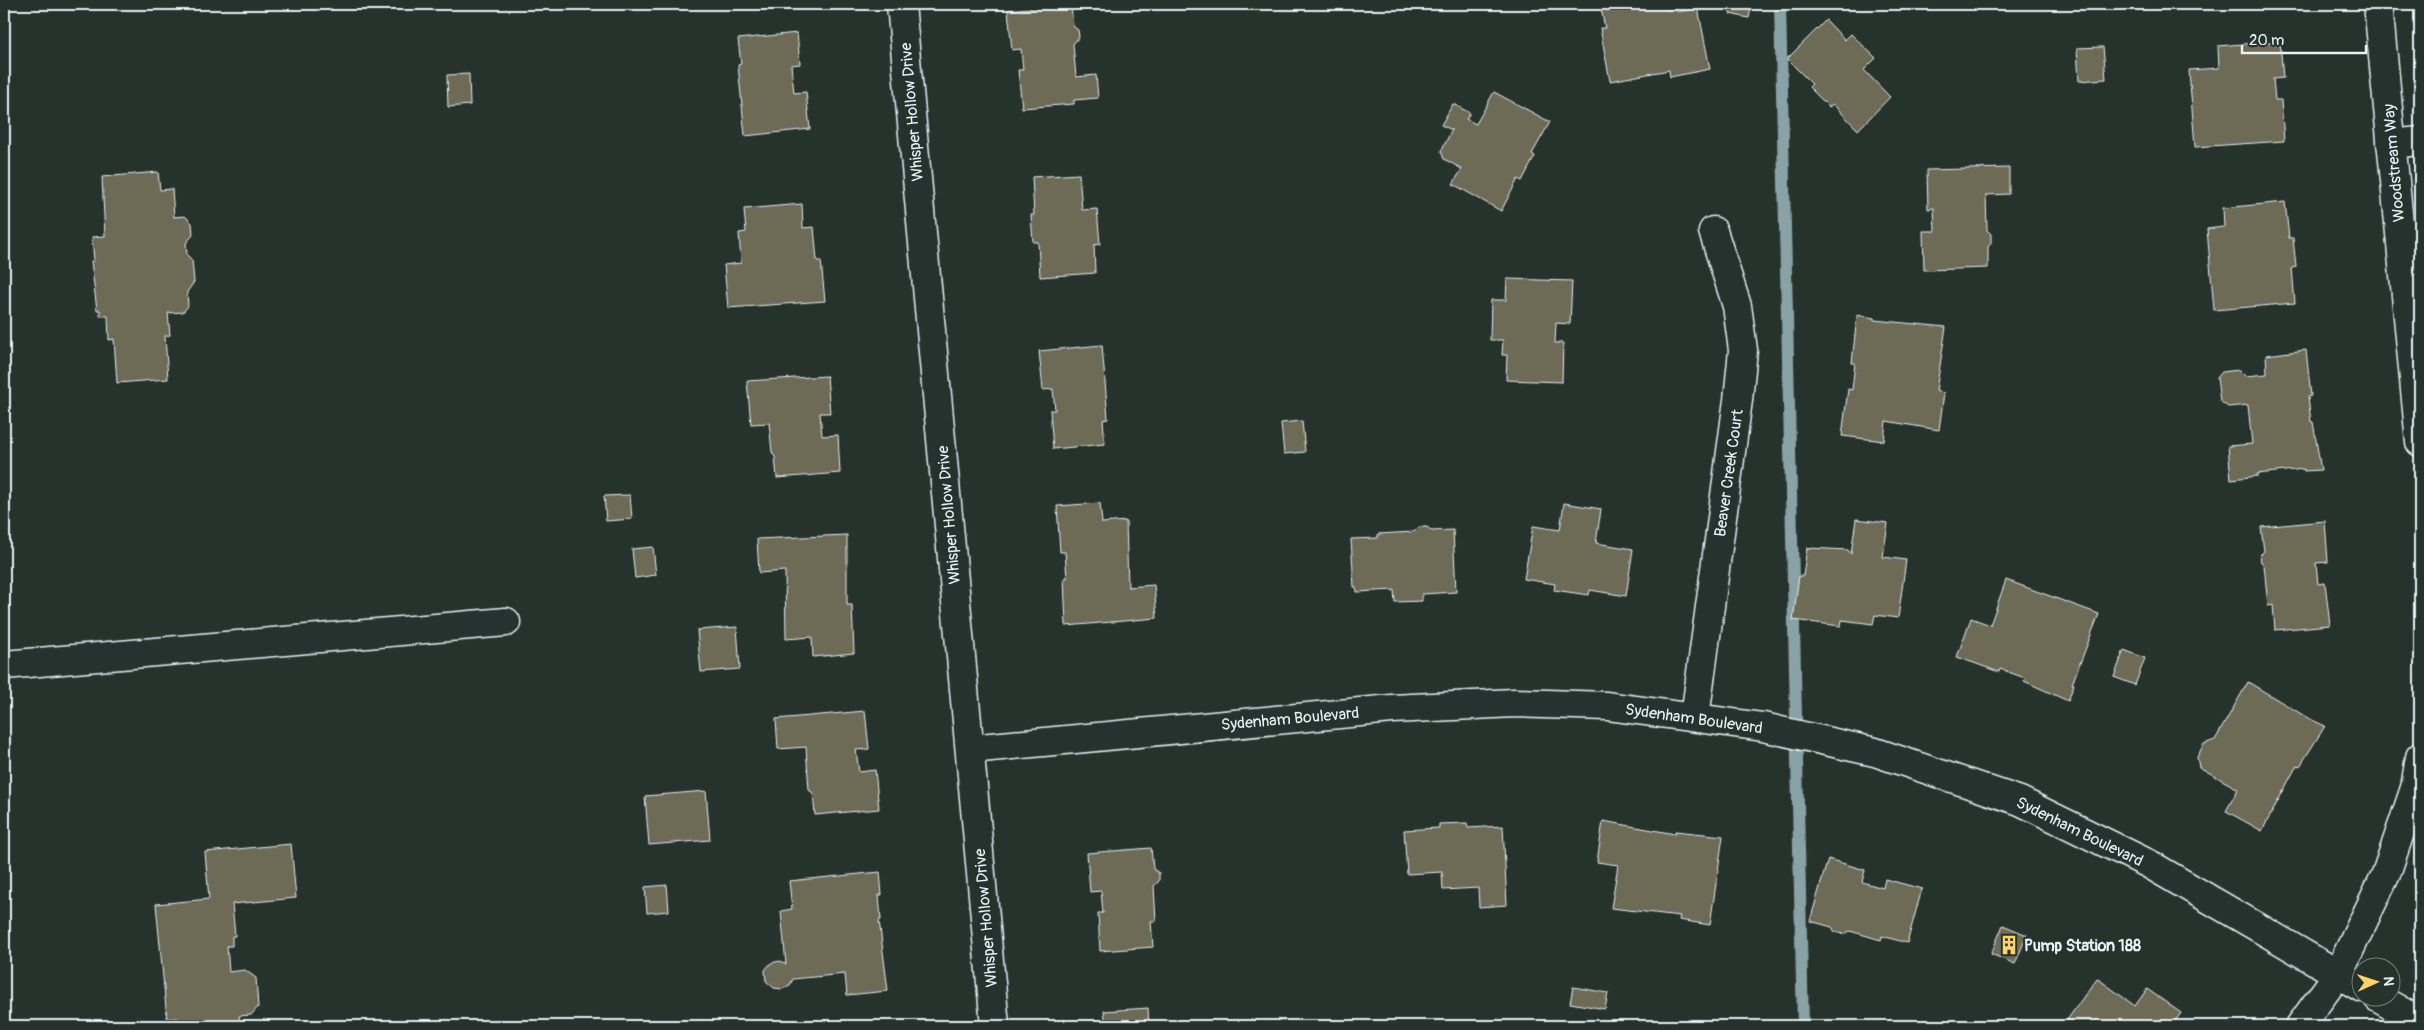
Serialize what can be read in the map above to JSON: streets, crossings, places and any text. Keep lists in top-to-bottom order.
{
  "streets": {
    "street": [
      "Whisper Hollow Drive",
      "Woodstream Way",
      "Beaver Creek Court",
      "Sydenham Boulevard"
    ]
  },
  "crossings": [
    ["Whisper Hollow Drive", "Sydenham Boulevard"],
    ["Beaver Creek Court", "Sydenham Boulevard"]
  ],
  "places": {
    "building": ["Pump Station 188"]
  },
  "scale_bar": "20 m",
  "north": "right"
}
